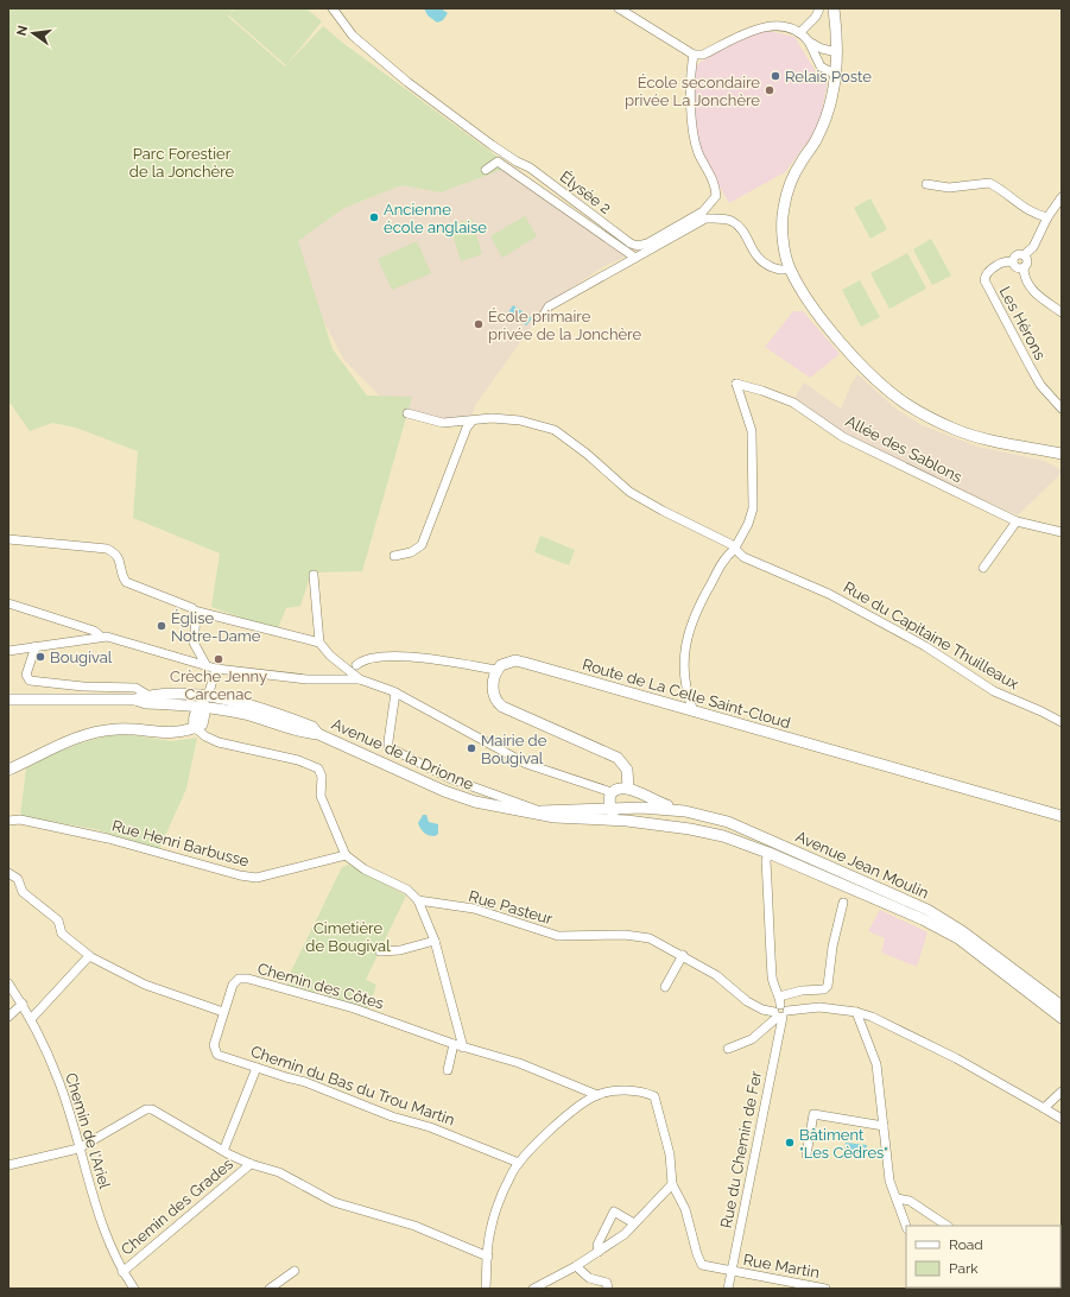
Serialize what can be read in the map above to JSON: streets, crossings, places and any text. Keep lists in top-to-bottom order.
{
  "streets": {
    "main road": ["Route de La Celle Saint-Cloud", "Avenue de la Drionne", "Avenue Jean Moulin"],
    "street": [
      "Élysée 2",
      "Les Hérons",
      "Allée des Sablons",
      "Rue du Capitaine Thuilleaux",
      "Rue Henri Barbusse",
      "Rue Pasteur",
      "Chemin des Côtes",
      "Chemin du Bas du Trou Martin",
      "Chemin de l'Ariel",
      "Rue du Chemin de Fer",
      "Chemin des Grades",
      "Rue Martin"
    ]
  },
  "crossings": [
    ["Allée des Sablons", "Rue du Capitaine Thuilleaux"],
    ["Avenue de la Drionne", "Avenue Jean Moulin"],
    ["Rue Henri Barbusse", "Rue Pasteur"],
    ["Rue Pasteur", "Rue du Chemin de Fer"],
    ["Chemin des Côtes", "Chemin du Bas du Trou Martin"],
    ["Chemin de l'Ariel", "Chemin des Grades"],
    ["Rue du Chemin de Fer", "Rue Martin"]
  ],
  "parks": ["Parc Forestier de la Jonchère", "Cimetière de Bougival"],
  "places": [
    "Relais Poste",
    "École secondaire privée La Jonchère",
    "Ancienne école anglaise",
    "École primaire privée de la Jonchère",
    "Église Notre-Dame",
    "Bougival",
    "Crèche Jenny Carcenac",
    "Mairie de Bougival",
    "Bâtiment \"Les Cèdres\""
  ],
  "legend": ["Road", "Park"],
  "north": "left"
}
